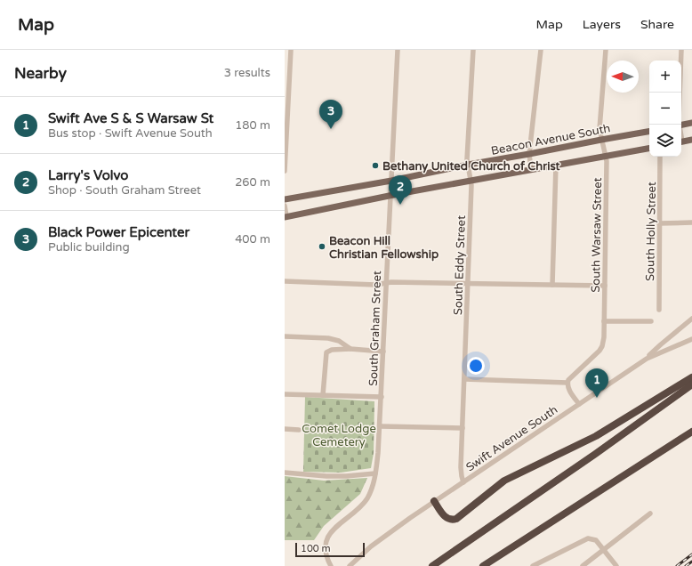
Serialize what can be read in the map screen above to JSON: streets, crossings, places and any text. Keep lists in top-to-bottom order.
{
  "streets": {
    "main road": ["Beacon Avenue South"],
    "street": [
      "South Holly Street",
      "South Warsaw Street",
      "South Eddy Street",
      "South Graham Street",
      "Swift Avenue South"
    ]
  },
  "crossings": [
    ["Beacon Avenue South", "South Warsaw Street"],
    ["Beacon Avenue South", "South Eddy Street"],
    ["Beacon Avenue South", "South Graham Street"],
    ["South Eddy Street", "Swift Avenue South"]
  ],
  "parks": ["Comet Lodge Cemetery"],
  "places": ["Bethany United Church of Christ", "Beacon Hill Christian Fellowship"],
  "scale_bar": "100 m",
  "north": "left",
  "page": {
    "header": "Map",
    "nav": ["Map", "Layers", "Share"],
    "heading": ["Nearby", "3 results"],
    "map_buttons": ["+", "−"],
    "list": [
      {
        "mark": "1",
        "name": "Swift Ave S & S Warsaw St",
        "note": "Bus stop · Swift Avenue South",
        "value": "180 m"
      },
      {
        "mark": "2",
        "name": "Larry's Volvo",
        "note": "Shop · South Graham Street",
        "value": "260 m"
      },
      {
        "mark": "3",
        "name": "Black Power Epicenter",
        "note": "Public building",
        "value": "400 m"
      }
    ],
    "pins": ["3", "2", "1"],
    "scale": "100 m"
  }
}
